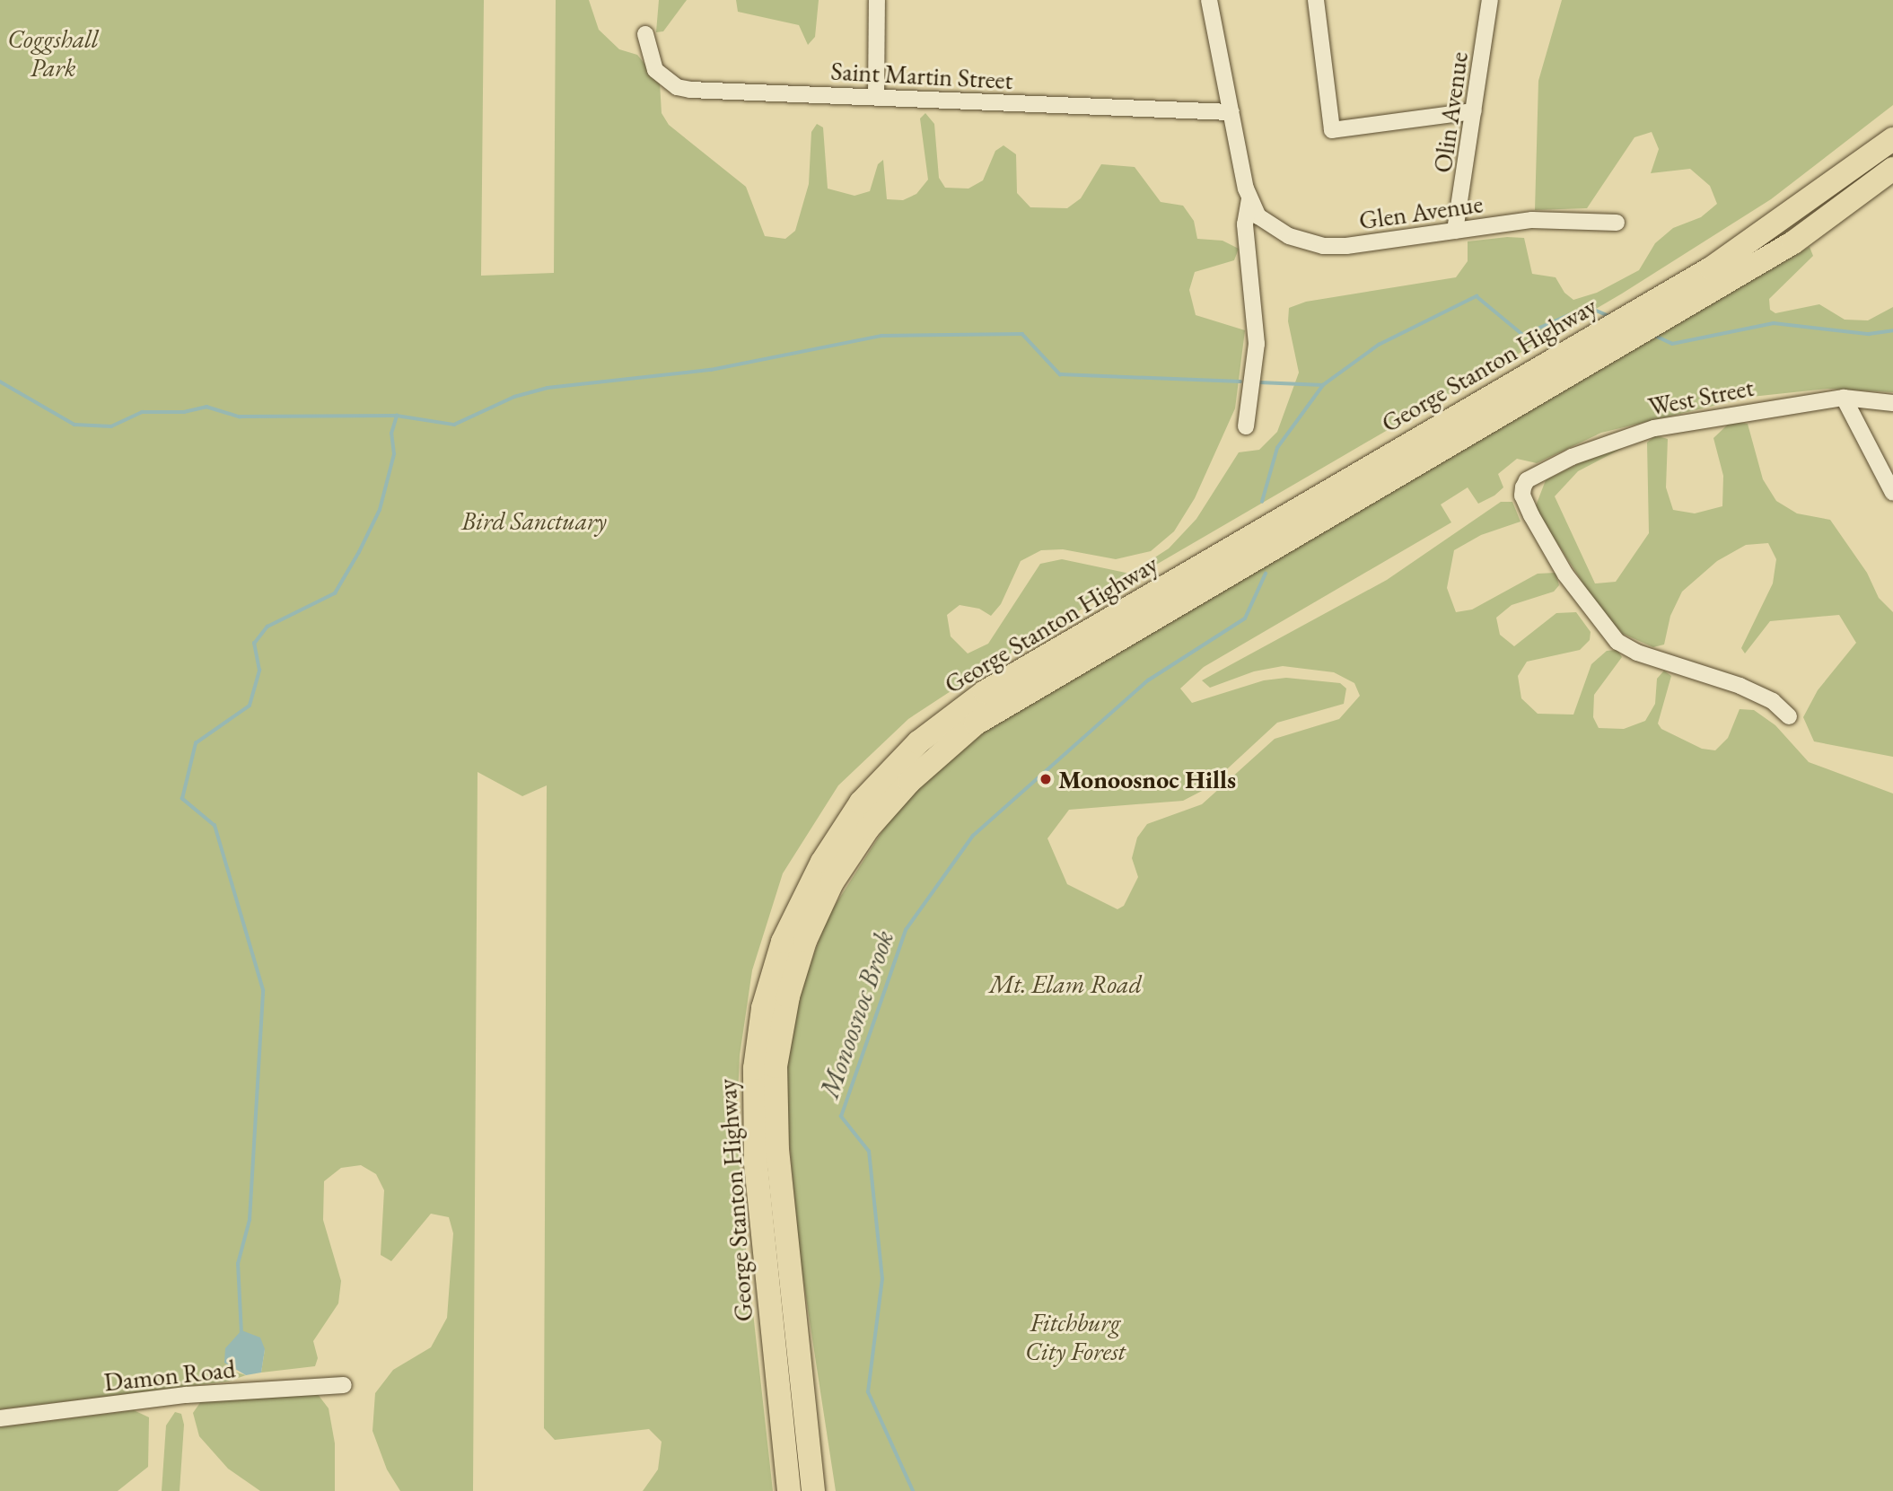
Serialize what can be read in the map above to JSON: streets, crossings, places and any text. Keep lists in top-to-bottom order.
{
  "streets": {
    "highway": ["George Stanton Highway"],
    "street": [
      "Saint Martin Street",
      "Olin Avenue",
      "Glen Avenue",
      "West Street",
      "Damon Road"
    ]
  },
  "crossings": [
    ["Olin Avenue", "Glen Avenue"]
  ],
  "water": ["Monoosnoc Brook"],
  "parks": [
    "Coggshall Park",
    "Bird Sanctuary",
    "Mt. Elam Road",
    "Fitchburg City Forest"
  ],
  "places": ["Monoosnoc Hills"]
}
